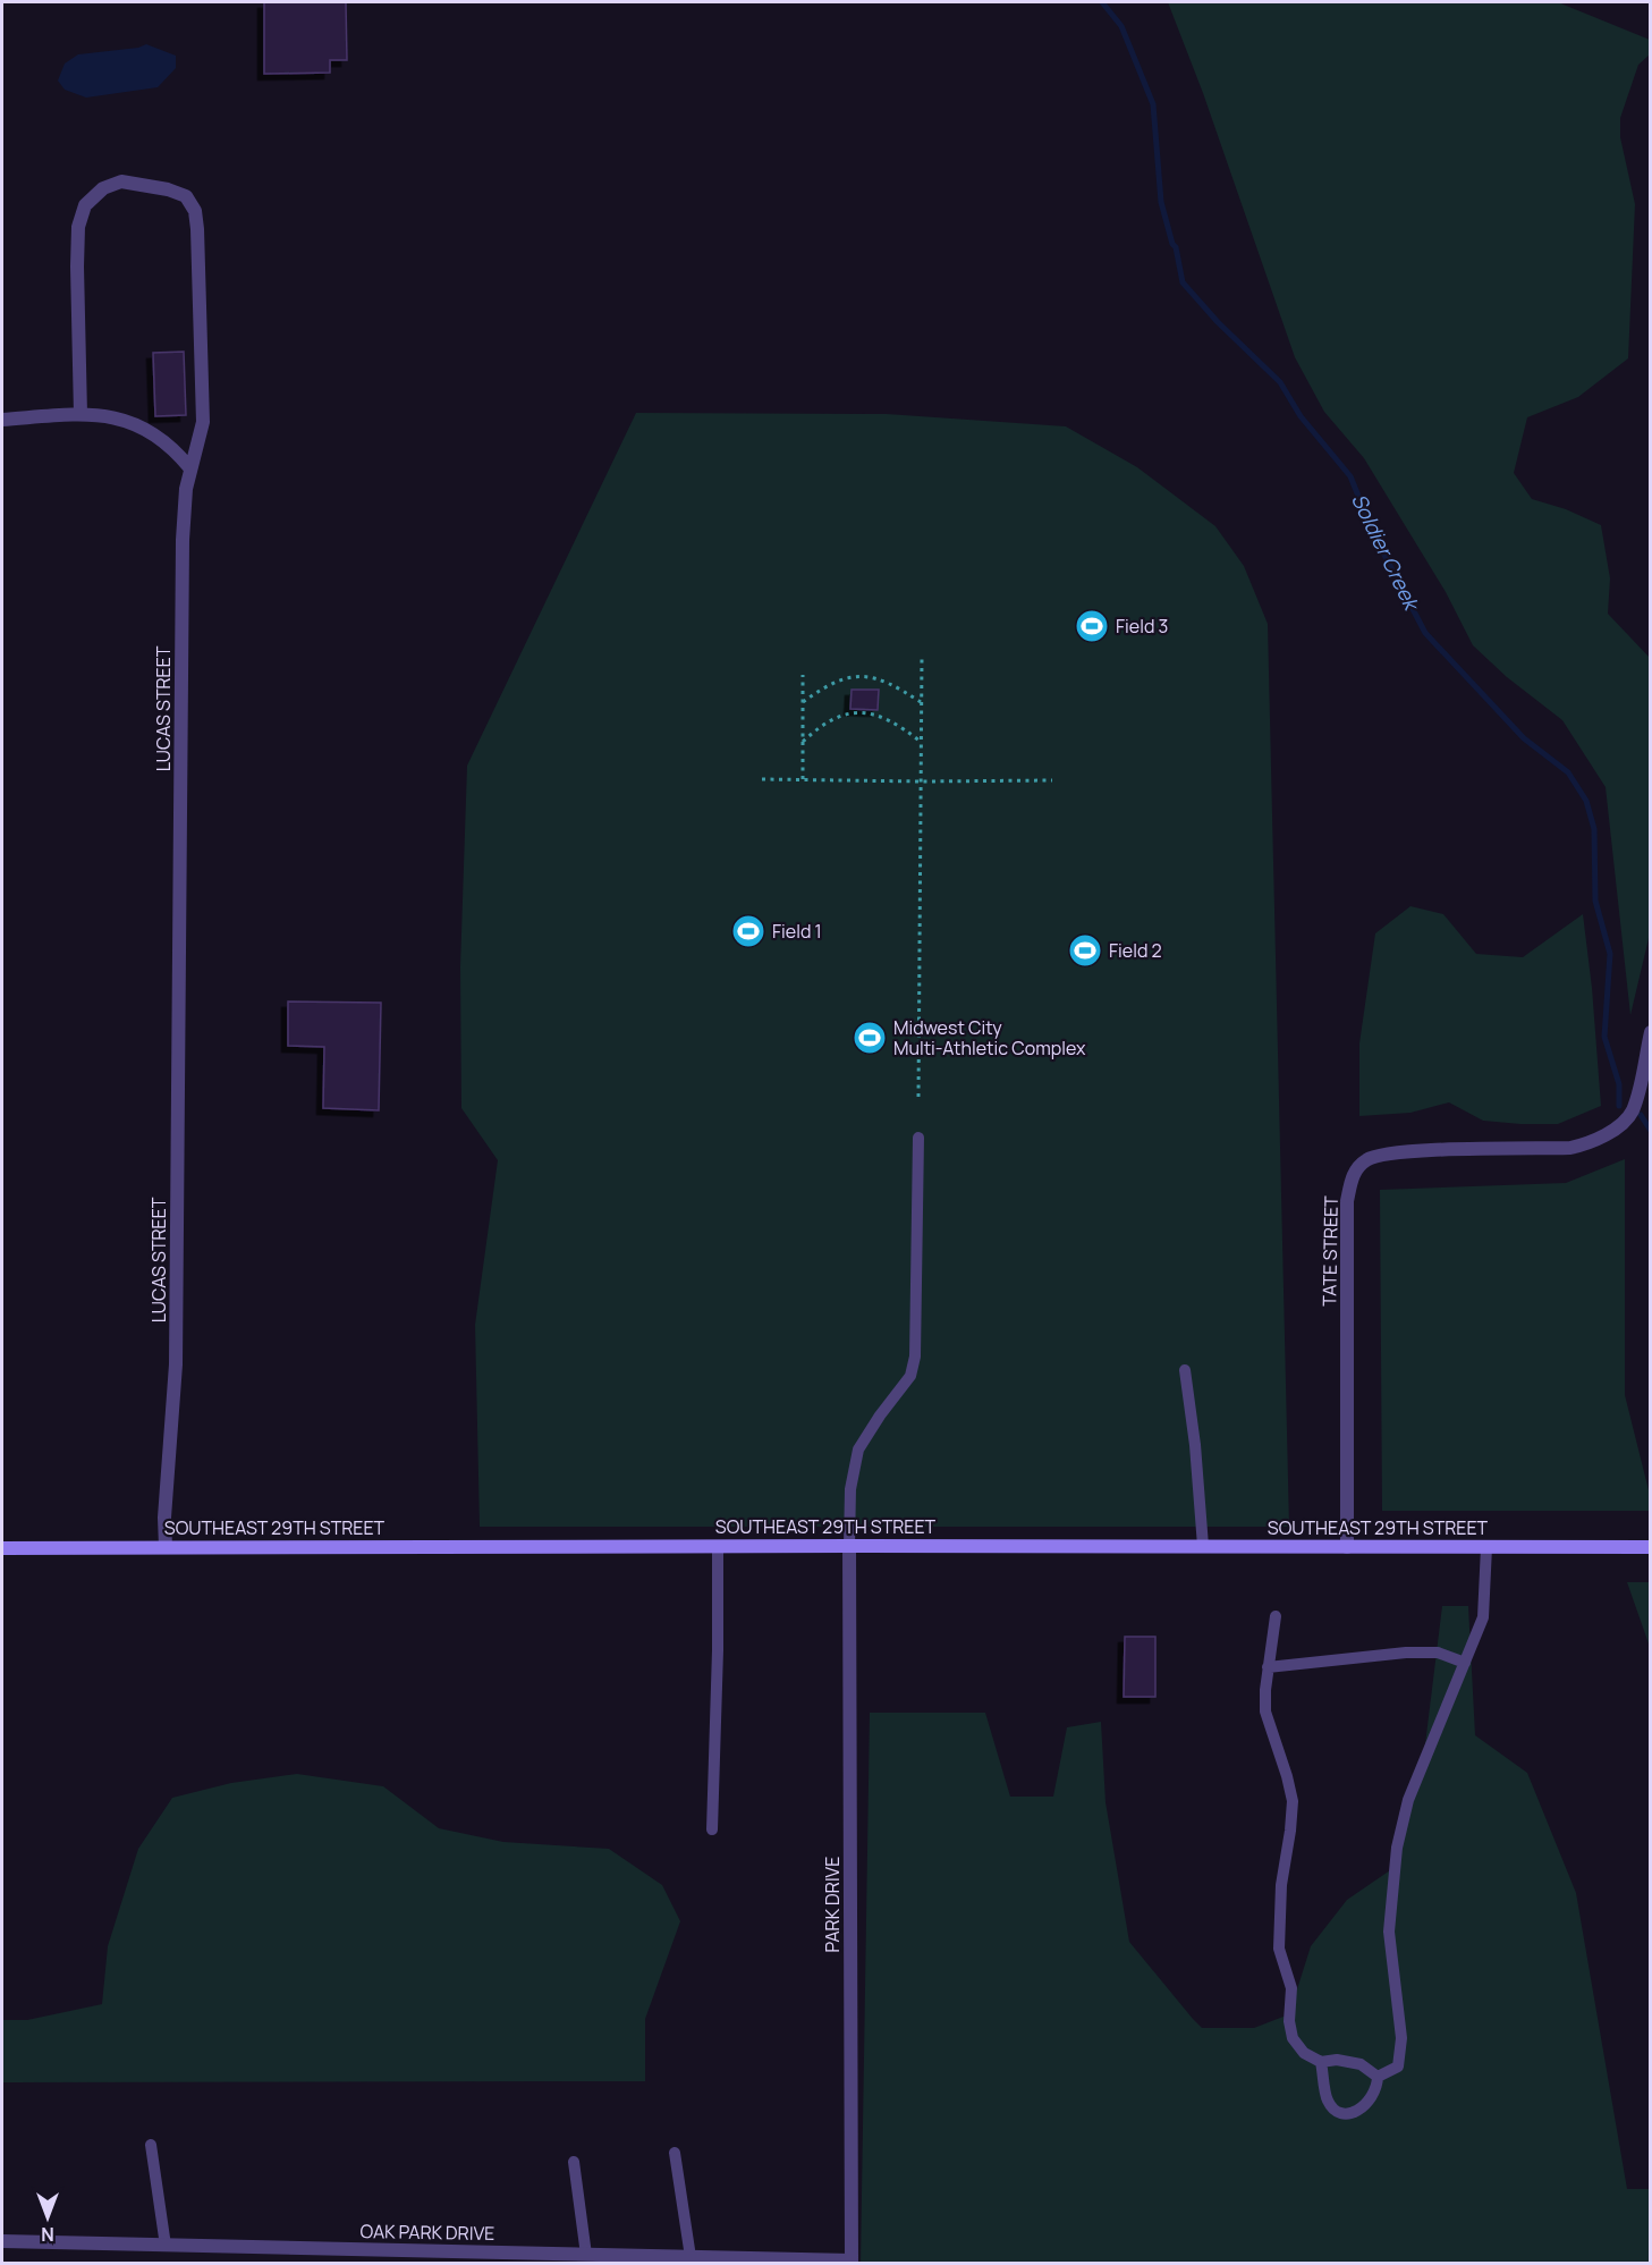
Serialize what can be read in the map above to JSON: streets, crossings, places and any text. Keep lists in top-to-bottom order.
{
  "streets": {
    "main road": ["SOUTHEAST 29TH STREET"],
    "street": [
      "LUCAS STREET",
      "TATE STREET",
      "PARK DRIVE",
      "OAK PARK DRIVE"
    ]
  },
  "crossings": [
    ["LUCAS STREET", "SOUTHEAST 29TH STREET"],
    ["TATE STREET", "SOUTHEAST 29TH STREET"],
    ["SOUTHEAST 29TH STREET", "PARK DRIVE"],
    ["PARK DRIVE", "OAK PARK DRIVE"]
  ],
  "water": ["Soldier Creek"],
  "places": {
    "sports": [
      "Field 3",
      "Field 1",
      "Field 2",
      "Midwest City Multi-Athletic Complex"
    ]
  },
  "north": "bottom"
}
